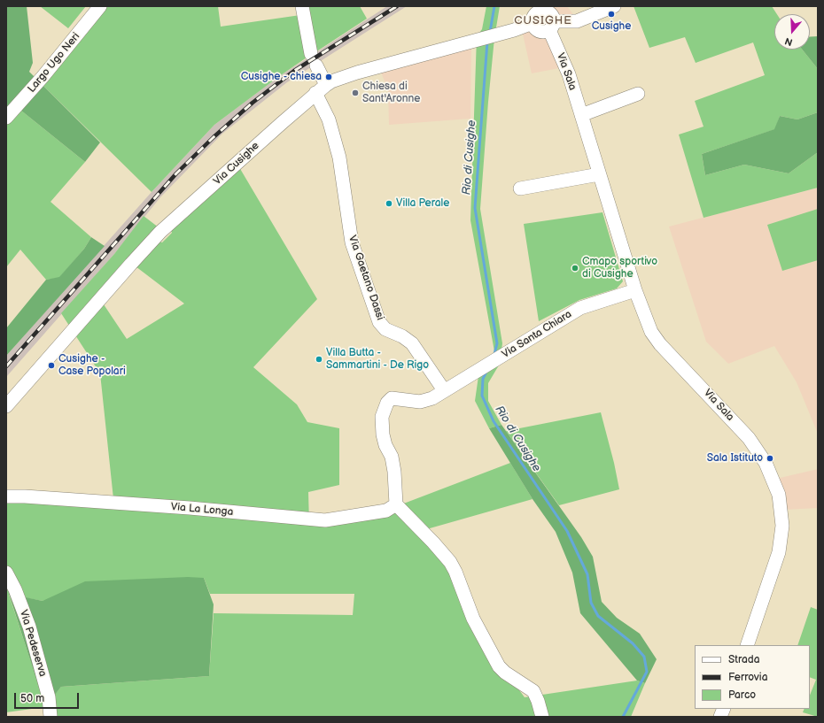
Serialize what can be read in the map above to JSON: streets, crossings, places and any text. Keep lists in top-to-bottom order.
{
  "streets": {
    "street": [
      "Largo Ugo Neri",
      "Via Sala",
      "Via Cusighe",
      "Via Gaetano Dassi",
      "Via Santa Chiara",
      "Via La Longa",
      "Via Pedeserva"
    ]
  },
  "crossings": [
    ["Via Sala", "Via Cusighe"],
    ["Via Sala", "Via Santa Chiara"],
    ["Via Cusighe", "Via Gaetano Dassi"],
    ["Via Gaetano Dassi", "Via Santa Chiara"]
  ],
  "districts": ["CUSIGHE"],
  "water": ["Rio di Cusighe"],
  "places": [
    "Cusighe",
    "Cusighe - chiesa",
    "Chiesa di Sant'Aronne",
    "Villa Perale",
    "Cmapo sportivo di Cusighe",
    "Villa Butta - Sammartini - De Rigo",
    "Cusighe - Case Popolari",
    "Sala Istituto"
  ],
  "legend": ["Strada", "Ferrovia", "Parco"],
  "scale_bar": "50 m",
  "north": "bottom"
}
